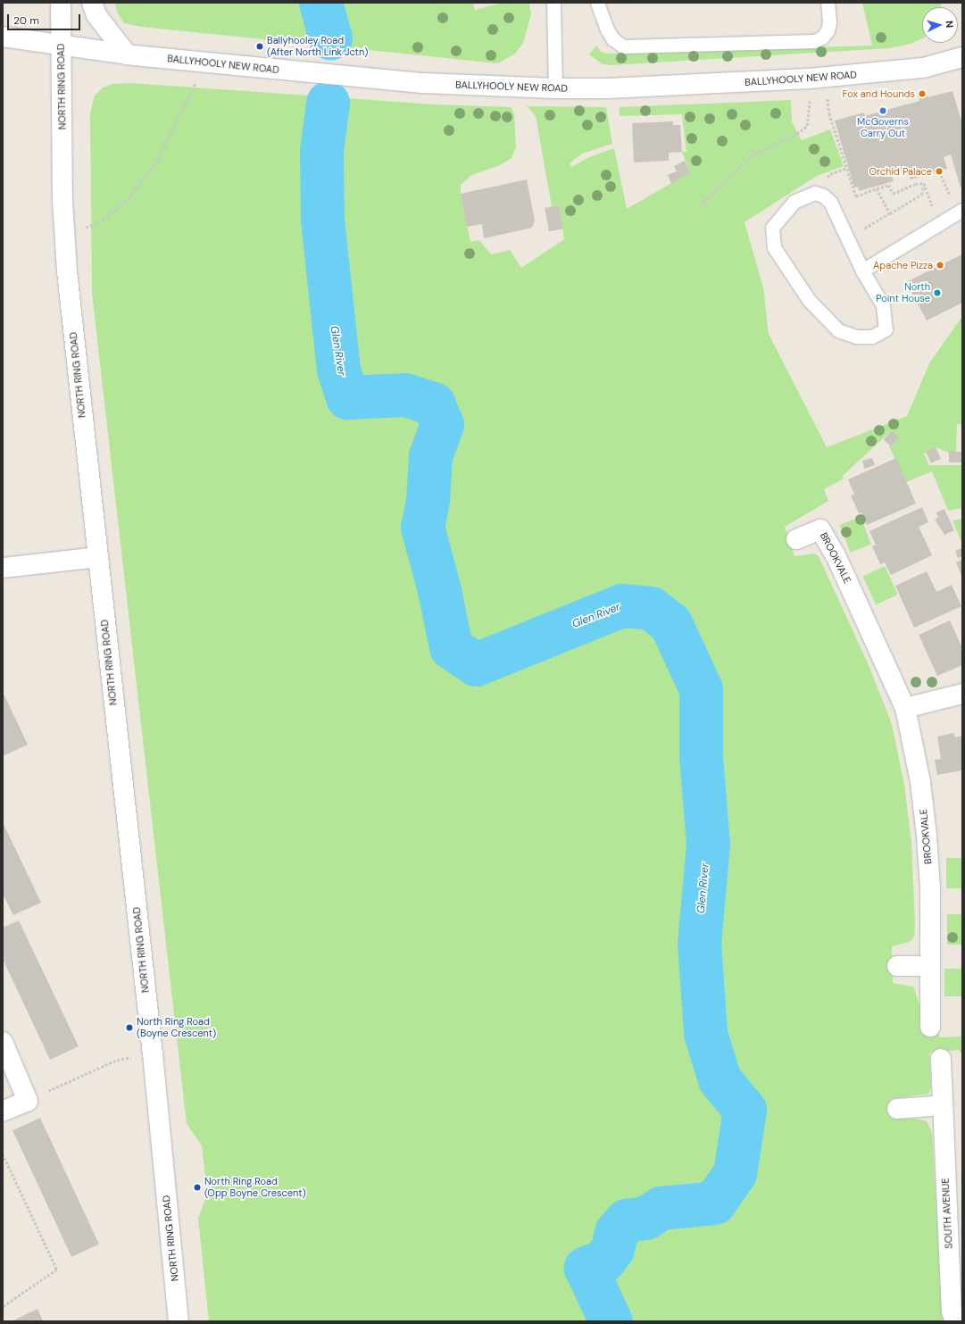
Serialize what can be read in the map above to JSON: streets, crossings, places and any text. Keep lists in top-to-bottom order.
{
  "streets": {
    "main road": [
      "BALLYHOOLY NEW ROAD",
      "NORTH RING ROAD",
      "BROOKVALE",
      "SOUTH AVENUE"
    ]
  },
  "crossings": [
    ["BALLYHOOLY NEW ROAD", "NORTH RING ROAD"]
  ],
  "water": ["Glen River"],
  "places": [
    "Ballyhooley Road (After North Link Jctn)",
    "Fox and Hounds",
    "McGoverns Carry Out",
    "Orchid Palace",
    "Apache Pizza",
    "North Point House",
    "North Ring Road (Boyne Crescent)",
    "North Ring Road (Opp Boyne Crescent)"
  ],
  "scale_bar": "20 m",
  "north": "right"
}
